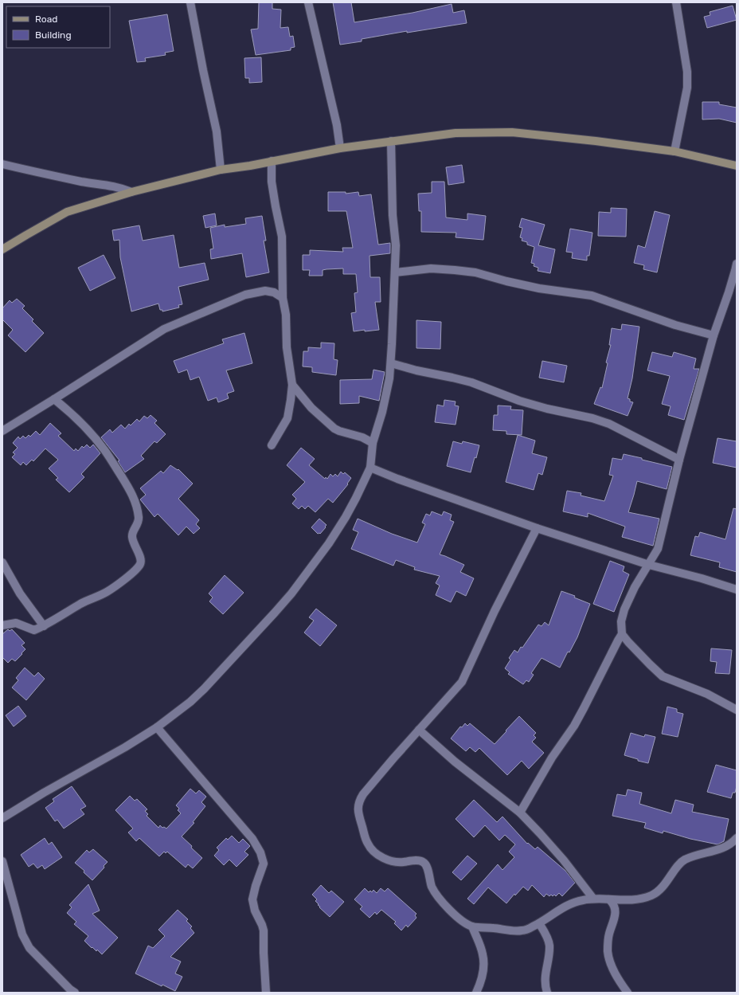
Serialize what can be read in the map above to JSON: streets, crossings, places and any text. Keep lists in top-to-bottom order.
{
  "legend": ["Road", "Building"]
}
